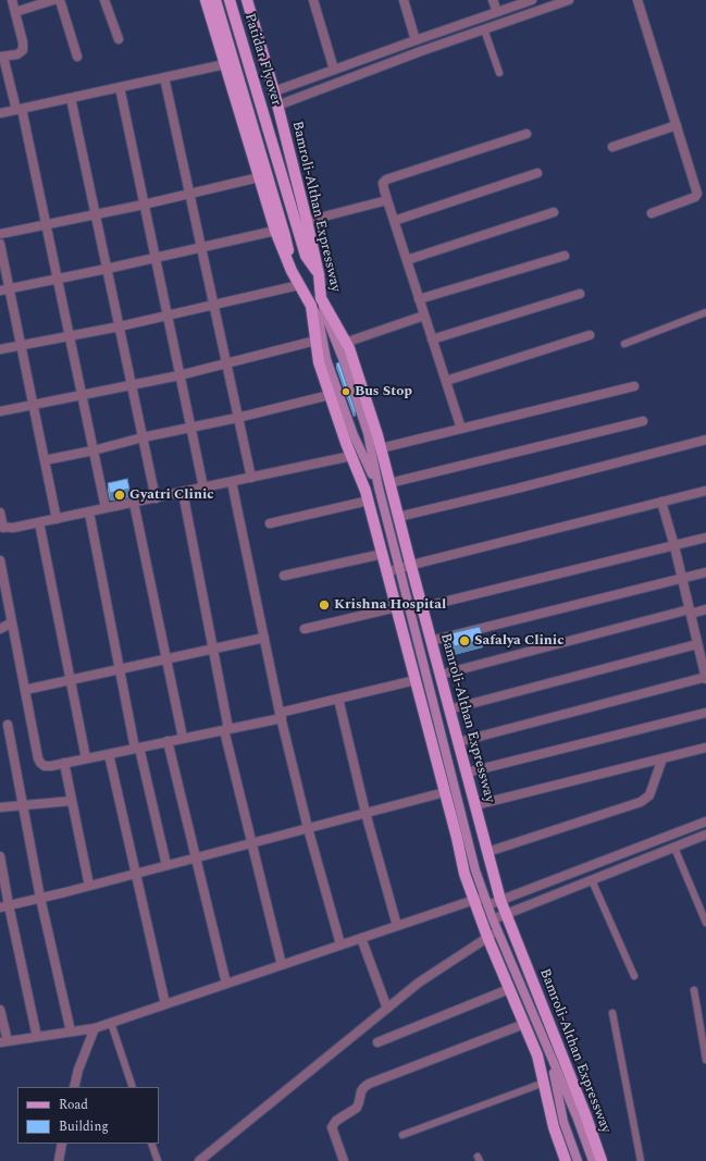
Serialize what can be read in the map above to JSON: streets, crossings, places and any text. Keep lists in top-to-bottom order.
{
  "streets": {
    "main road": ["Patidar Flyover", "Bamroli-Althan Expressway"]
  },
  "crossings": [
    ["Patidar Flyover", "Bamroli-Althan Expressway"]
  ],
  "places": [
    "Bus Stop",
    "Gyatri Clinic",
    "Krishna Hospital",
    "Safalya Clinic"
  ],
  "legend": ["Road", "Building"]
}
